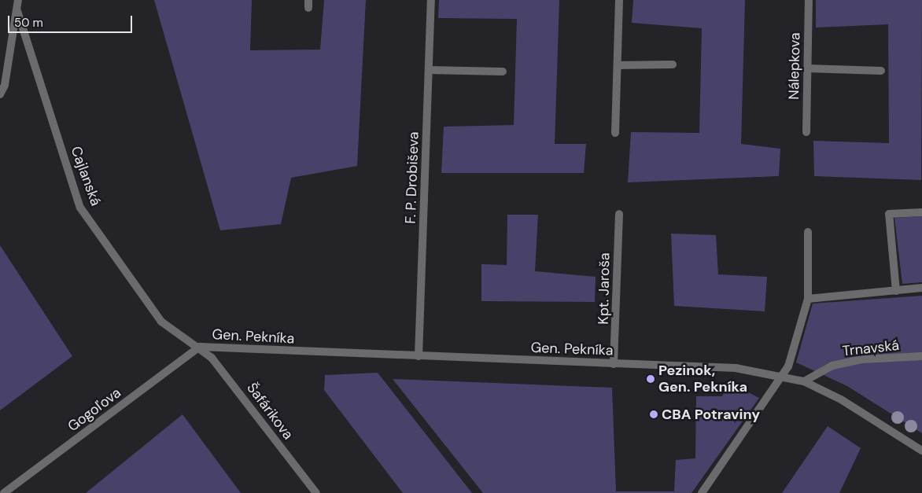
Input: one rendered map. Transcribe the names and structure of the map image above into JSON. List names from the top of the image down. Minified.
{"streets":{"street":["Nálepkova","Cajlanská","F. P. Drobiševa","Kpt. Jaroša","Gen. Pekníka","Trnavská","Gogoľova","Šafárikova"]},"crossings":[["Cajlanská","Gen. Pekníka"],["Cajlanská","Gogoľova"],["Cajlanská","Šafárikova"],["F. P. Drobiševa","Gen. Pekníka"],["Kpt. Jaroša","Gen. Pekníka"],["Gen. Pekníka","Trnavská"],["Gen. Pekníka","Gogoľova"],["Gen. Pekníka","Šafárikova"],["Gogoľova","Šafárikova"]],"places":["Pezinok, Gen. Pekníka","CBA Potraviny"],"scale_bar":"50 m"}
